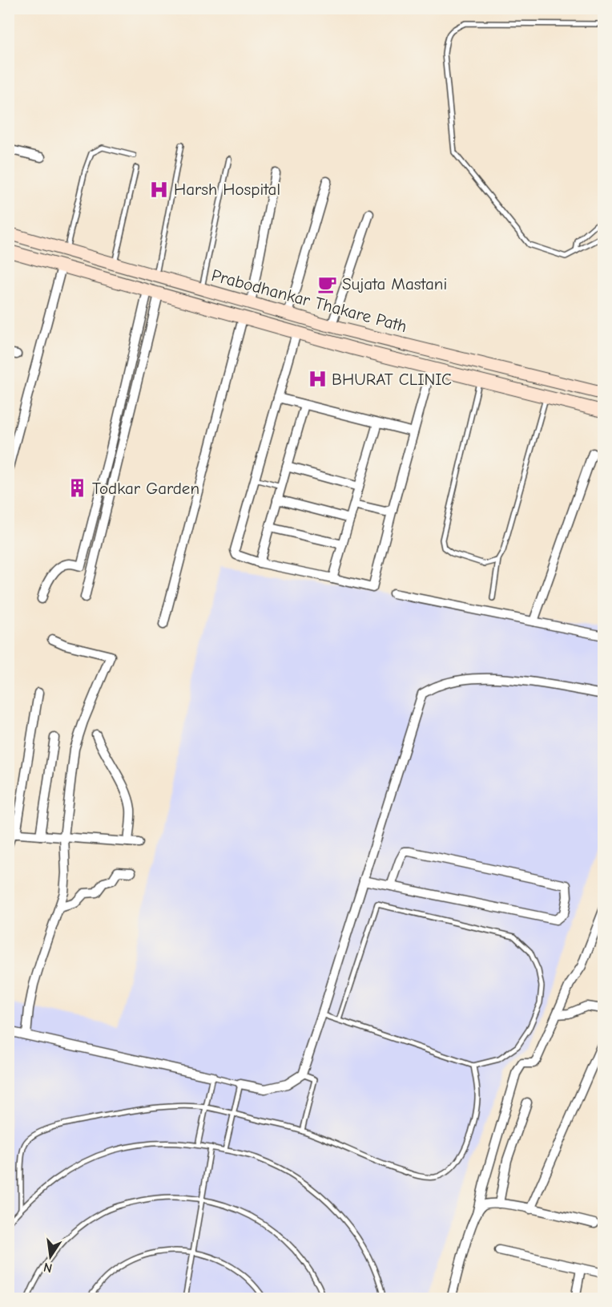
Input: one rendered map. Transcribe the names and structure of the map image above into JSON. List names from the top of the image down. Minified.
{"streets":{"main road":["Prabodhankar Thakare Path"]},"places":{"hospital":["Harsh Hospital","BHURAT CLINIC"],"cafe":["Sujata Mastani"],"building":["Todkar Garden"]},"north":"bottom"}
